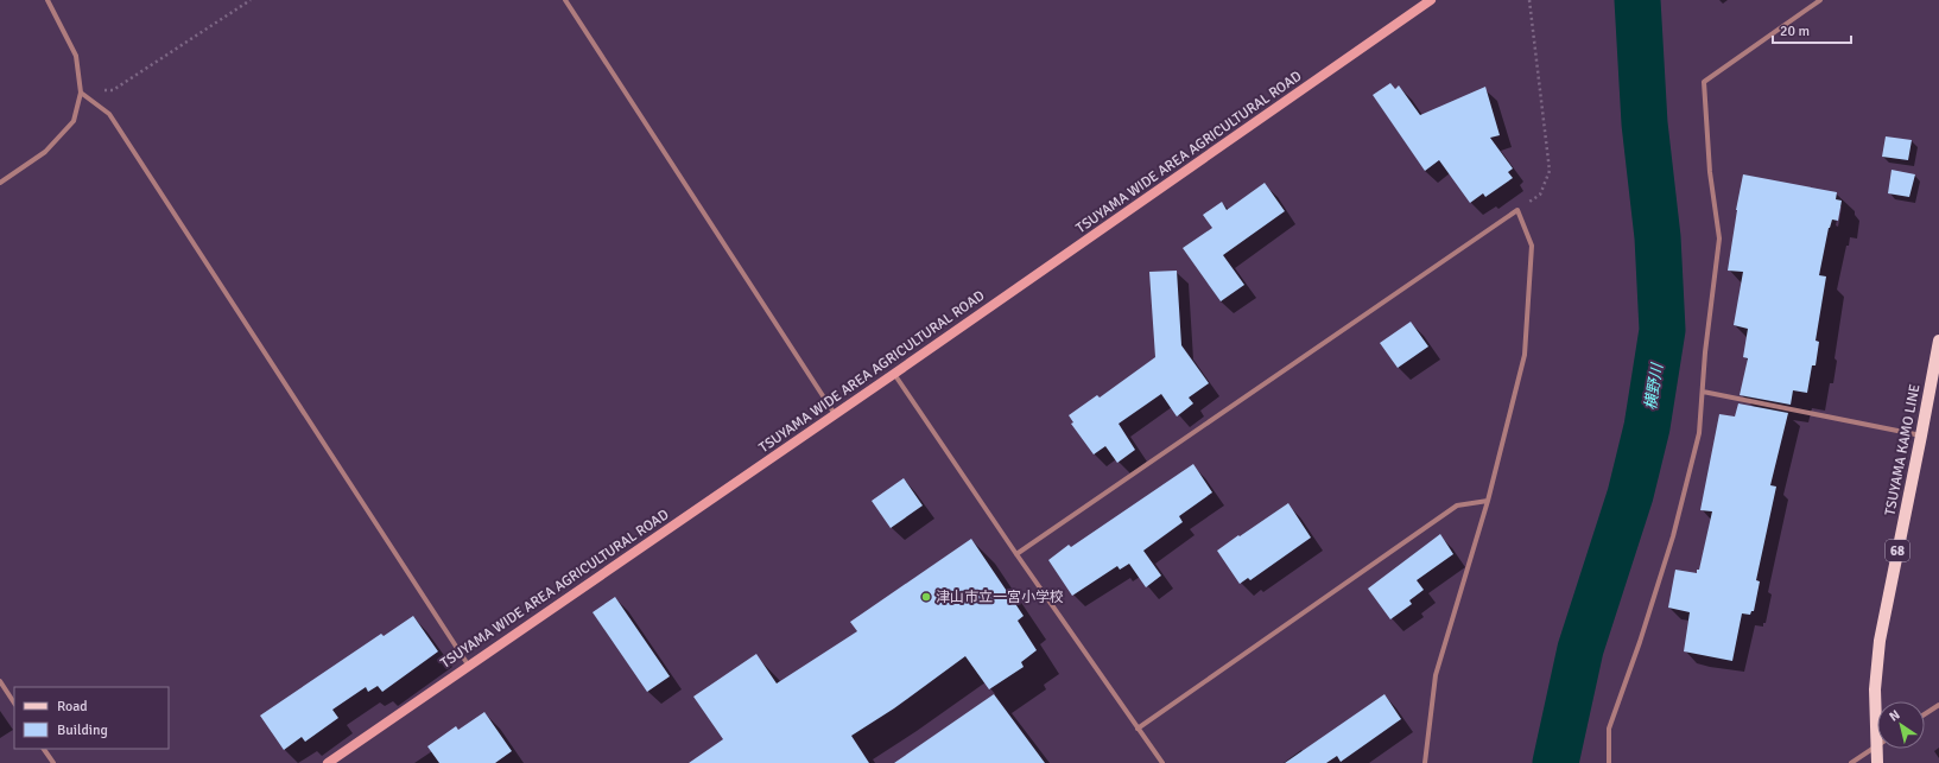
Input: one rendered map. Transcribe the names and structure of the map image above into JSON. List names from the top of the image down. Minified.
{"streets":{"main road":["TSUYAMA KAMO LINE","68"],"street":["TSUYAMA WIDE AREA AGRICULTURAL ROAD"]},"water":["横野川"],"places":["津山市立一宮小学校"],"legend":["Road","Building"],"scale_bar":"20 m","north":"top left"}
